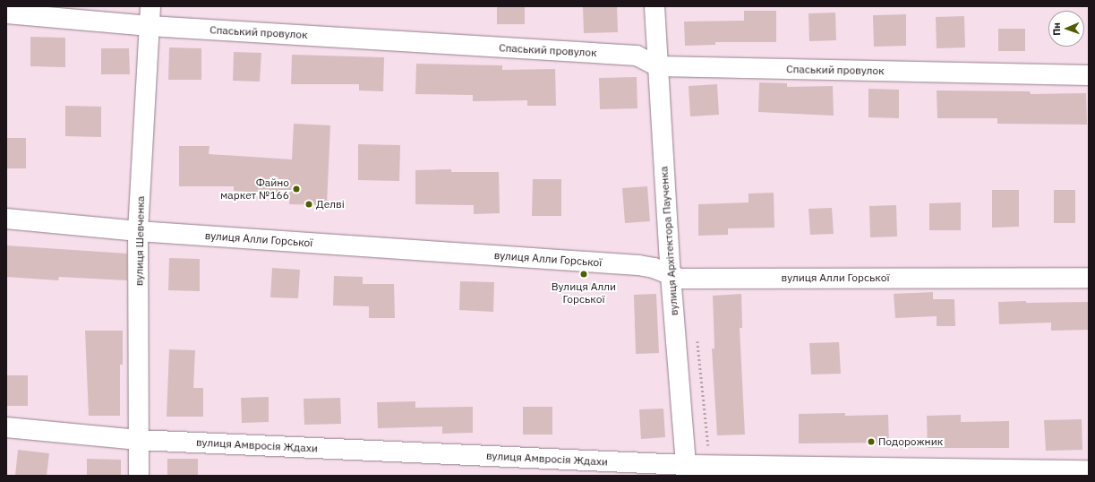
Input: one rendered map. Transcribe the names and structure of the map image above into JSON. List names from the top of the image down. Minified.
{"streets":{"street":["Спаський провулок","вулиця Алли Горської","вулиця Шевченка","вулиця Архітектора Паученка","вулиця Амвросія Ждахи"]},"crossings":[["Спаський провулок","вулиця Шевченка"],["Спаський провулок","вулиця Архітектора Паученка"],["вулиця Алли Горської","вулиця Шевченка"],["вулиця Алли Горської","вулиця Архітектора Паученка"],["вулиця Шевченка","вулиця Амвросія Ждахи"],["вулиця Архітектора Паученка","вулиця Амвросія Ждахи"]],"places":["Файно маркет №166","Делві","Вулиця Алли Горської","Подорожник"],"north":"left"}
